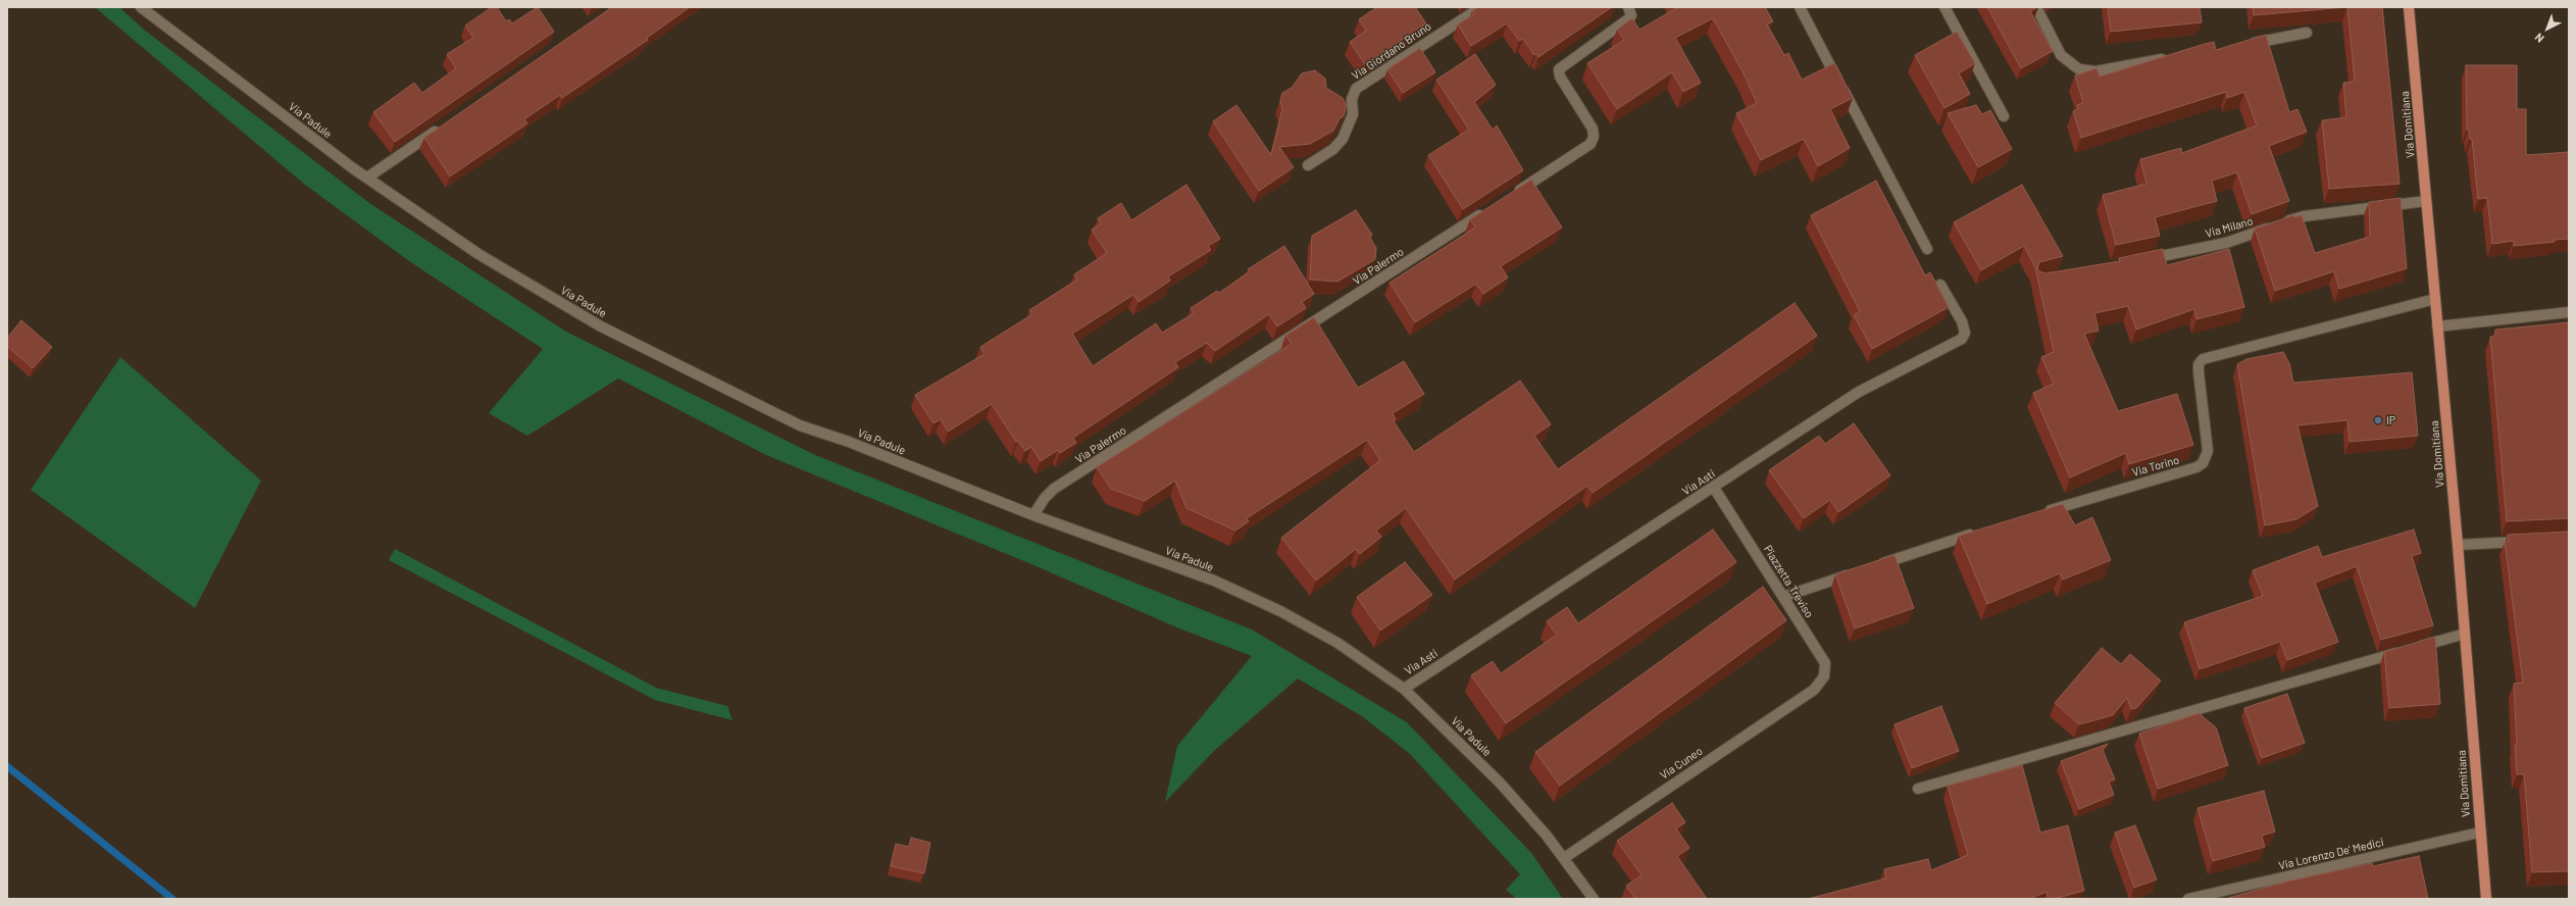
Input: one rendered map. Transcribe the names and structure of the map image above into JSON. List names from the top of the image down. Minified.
{"streets":{"main road":["Via Domitiana"],"street":["Via Giordano Bruno","Via Padule","Via Milano","Via Palermo","Via Torino","Via Asti","Piazzetta Treviso","Via Cuneo","Via Lorenzo De' Medici"]},"crossings":[["Via Padule","Via Palermo"],["Via Padule","Via Asti"],["Via Padule","Via Cuneo"],["Via Domitiana","Via Milano"],["Via Domitiana","Via Torino"],["Via Domitiana","Via Lorenzo De' Medici"],["Via Asti","Piazzetta Treviso"],["Piazzetta Treviso","Via Cuneo"]],"places":["IP"],"north":"bottom left"}
